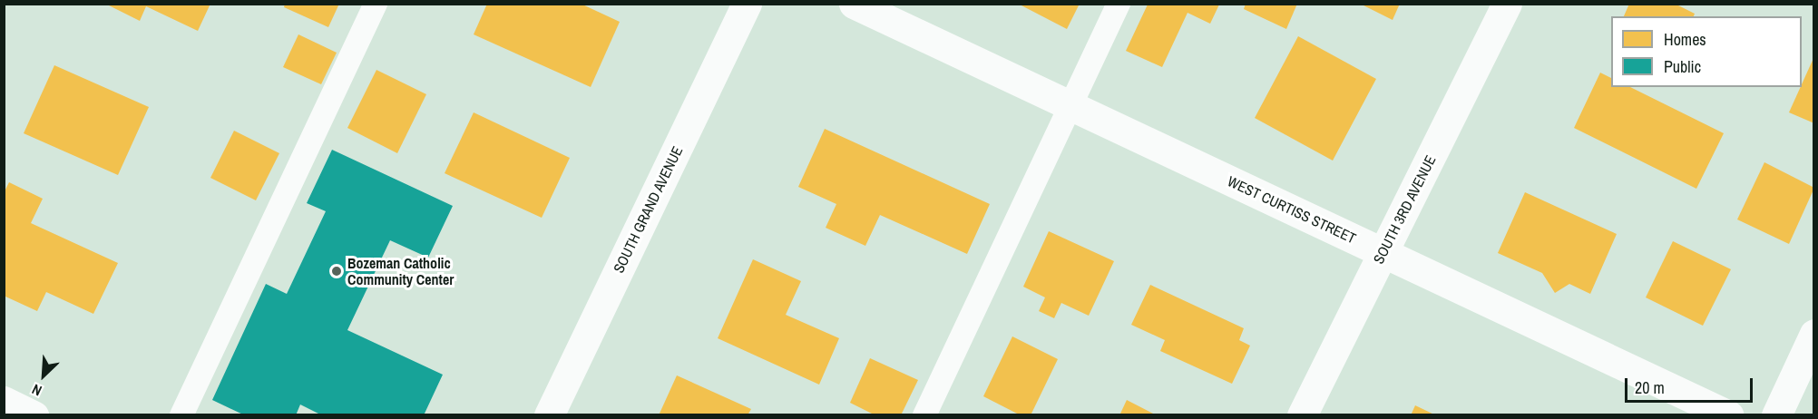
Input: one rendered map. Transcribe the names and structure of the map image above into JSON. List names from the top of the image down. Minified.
{"streets":{"street":["SOUTH GRAND AVENUE","WEST CURTISS STREET","SOUTH 3RD AVENUE"]},"crossings":[["WEST CURTISS STREET","SOUTH 3RD AVENUE"]],"places":["Bozeman Catholic Community Center"],"legend":["Homes","Public"],"scale_bar":"20 m","north":"bottom left"}
